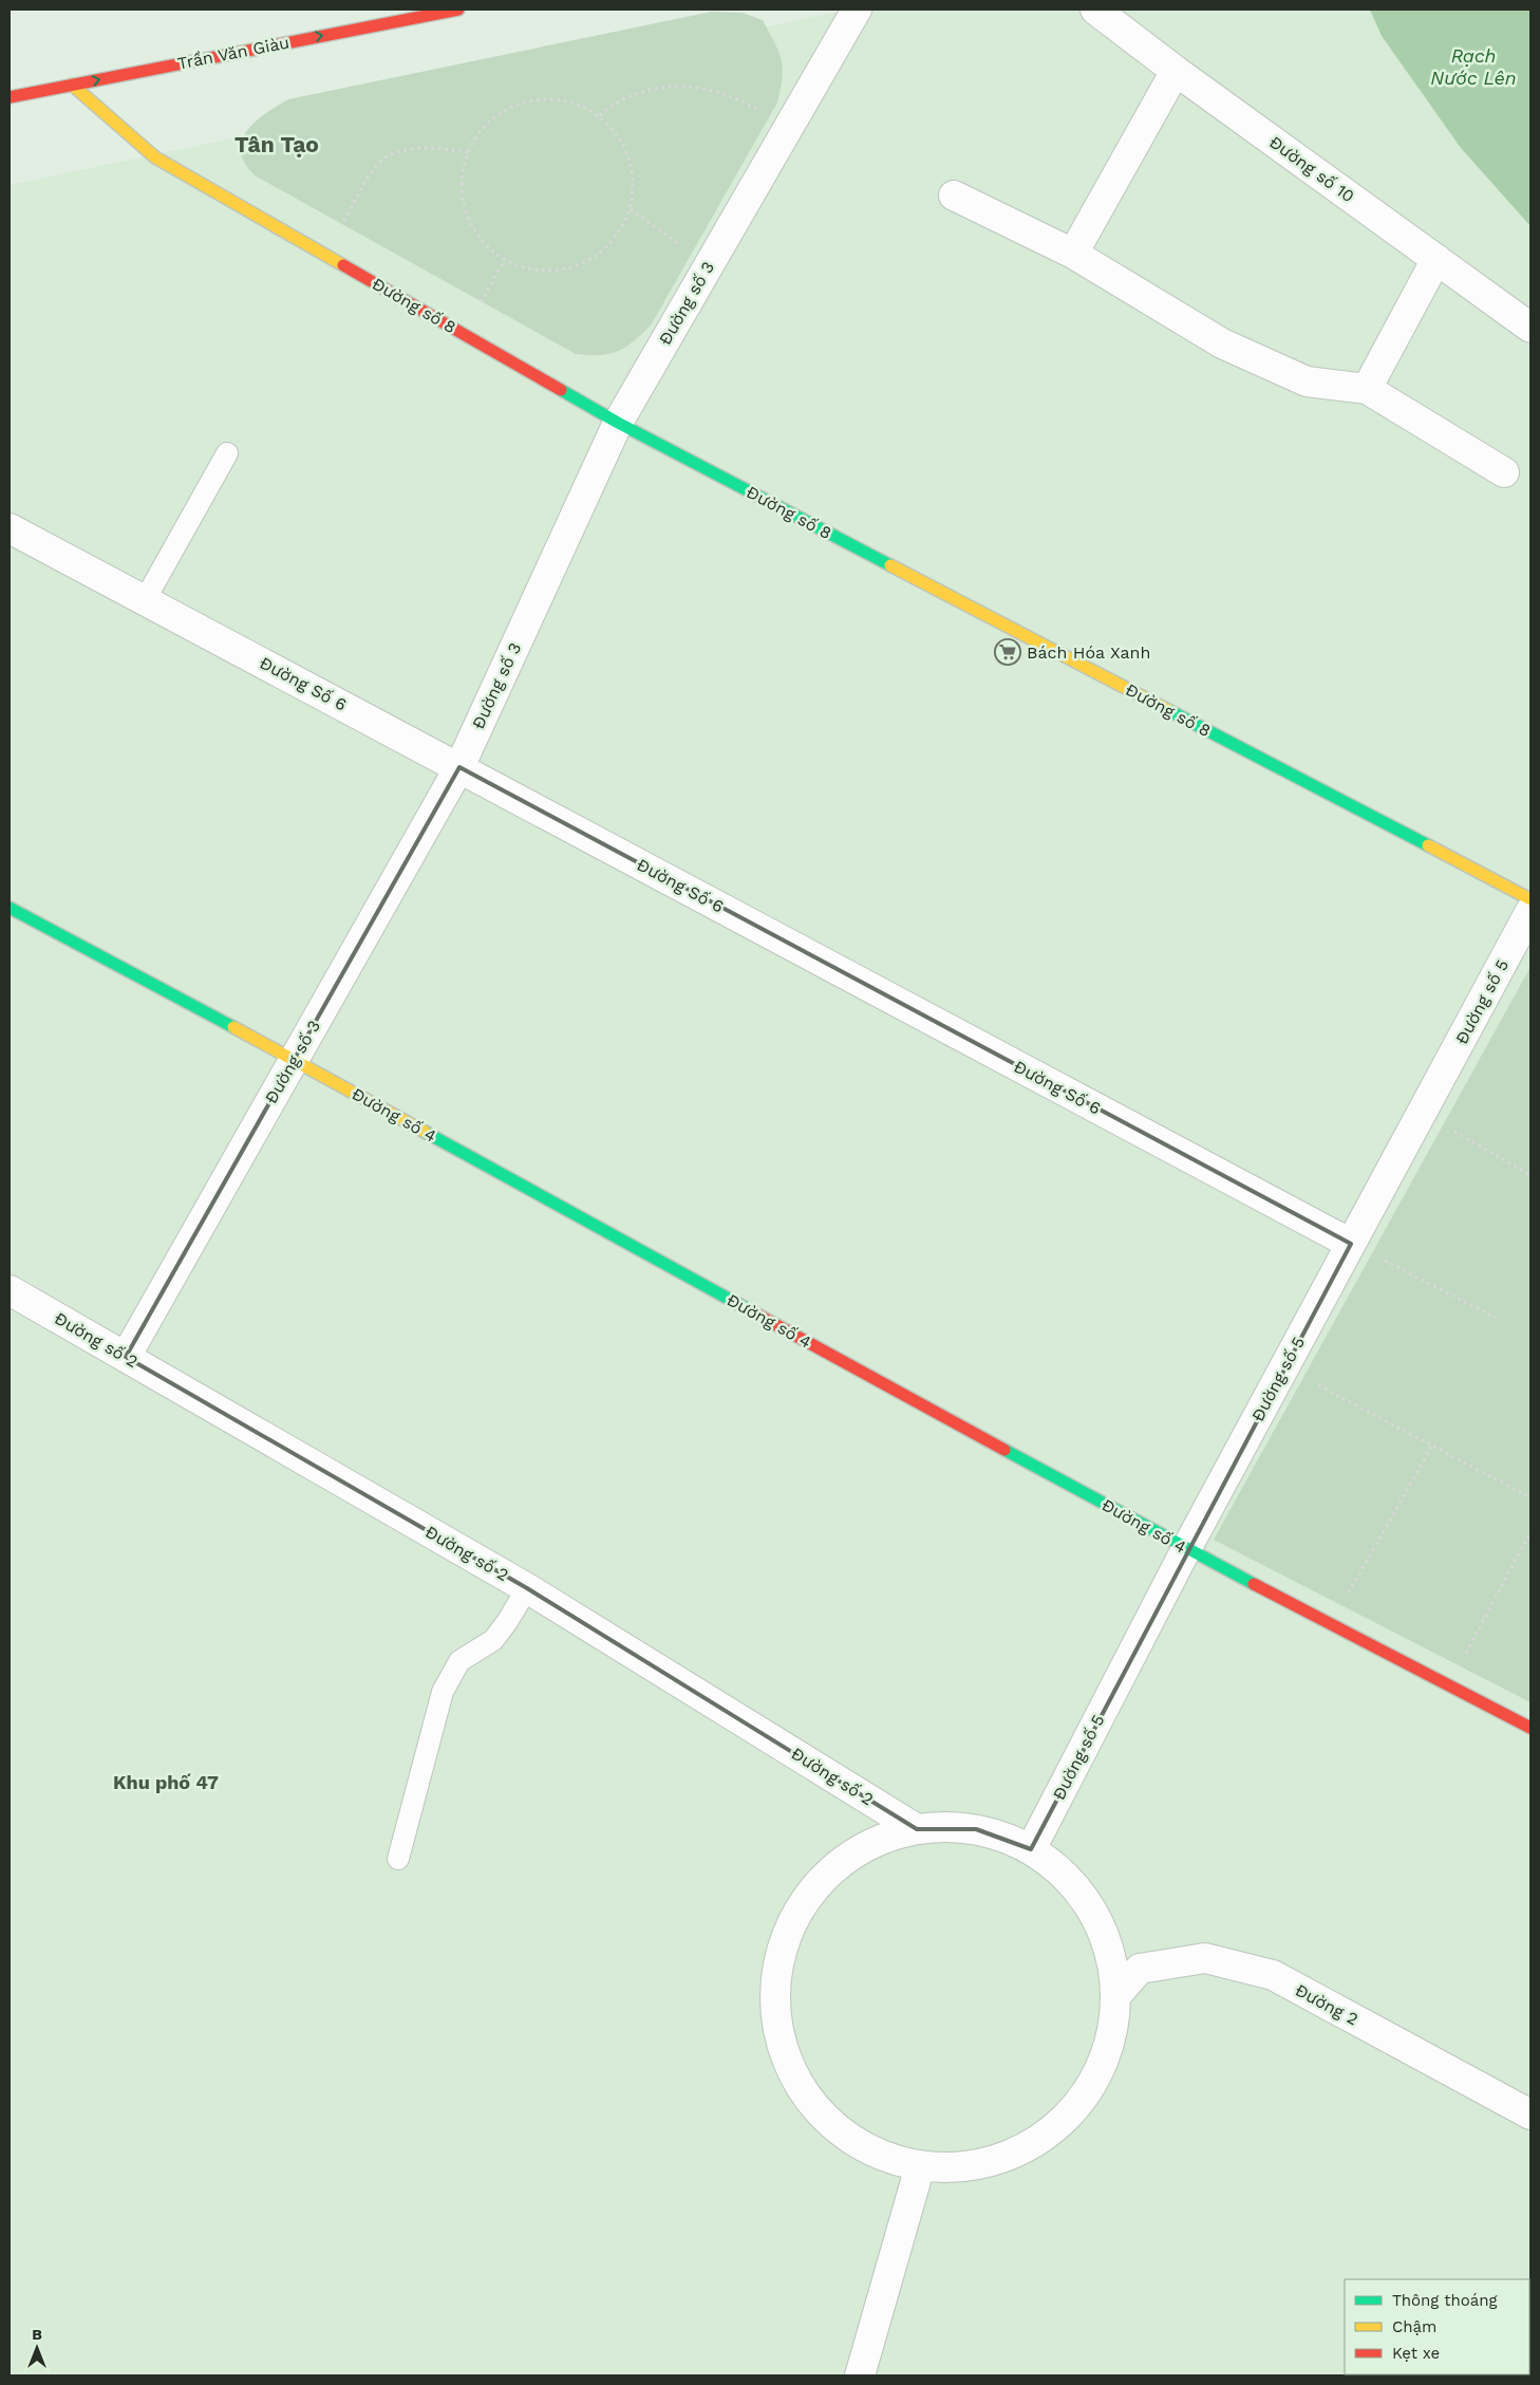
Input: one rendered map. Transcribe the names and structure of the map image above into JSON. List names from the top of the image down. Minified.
{"streets":{"street":["Trần Văn Giàu","Đường số 10","Đường số 3","Đường số 8","Đường Số 6","Đường số 5","Đường số 4","Đường số 2","Đường 2"]},"crossings":[["Trần Văn Giàu","Đường số 8"],["Đường số 3","Đường số 8"],["Đường số 3","Đường Số 6"],["Đường số 3","Đường số 4"],["Đường số 3","Đường số 2"],["Đường Số 6","Đường số 5"],["Đường số 5","Đường số 4"]],"one_way":["Trần Văn Giàu"],"districts":["Tân Tạo","Khu phố 47"],"water":["Rạch Nước Lên"],"places":{"supermarket":["Bách Hóa Xanh"]},"legend":["Thông thoáng","Chậm","Kẹt xe"],"north":"top"}
